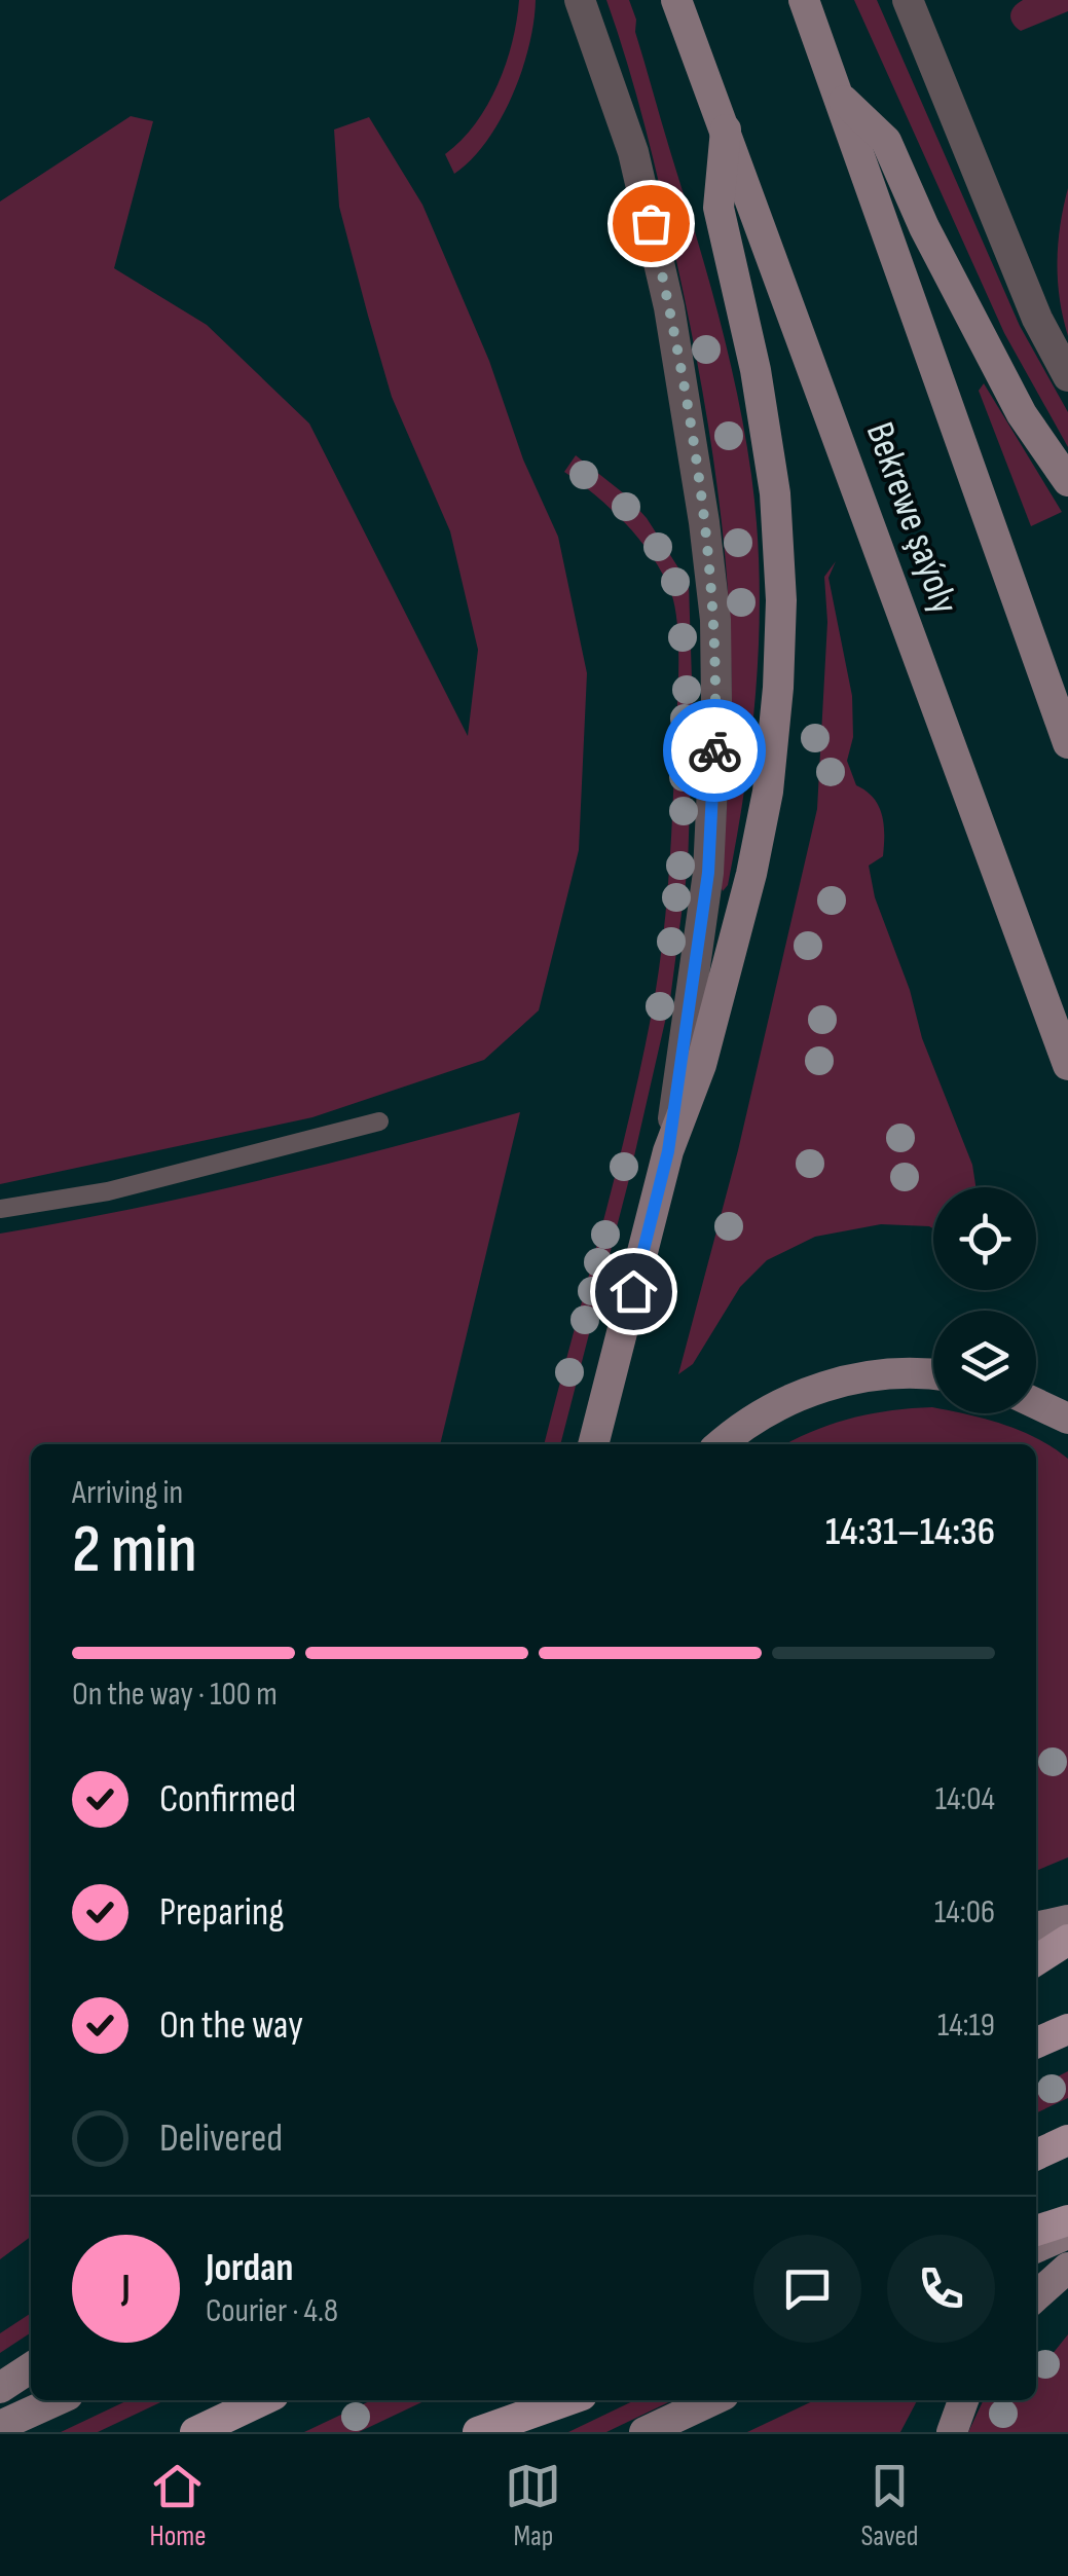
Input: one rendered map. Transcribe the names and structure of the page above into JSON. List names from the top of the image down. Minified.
{"streets":{"main road":["Bekrewe şaýoly"]},"page":{"heading":["2 min","Arriving in","14:31–14:36"],"panel":["Jordan","Courier · 4.8"],"bar":"On the way · 100 m","list":[["Confirmed","14:04"],["Preparing","14:06"],["On the way","14:19"],"Delivered"],"round":"J","tabs":["Home","Map","Saved"]}}
